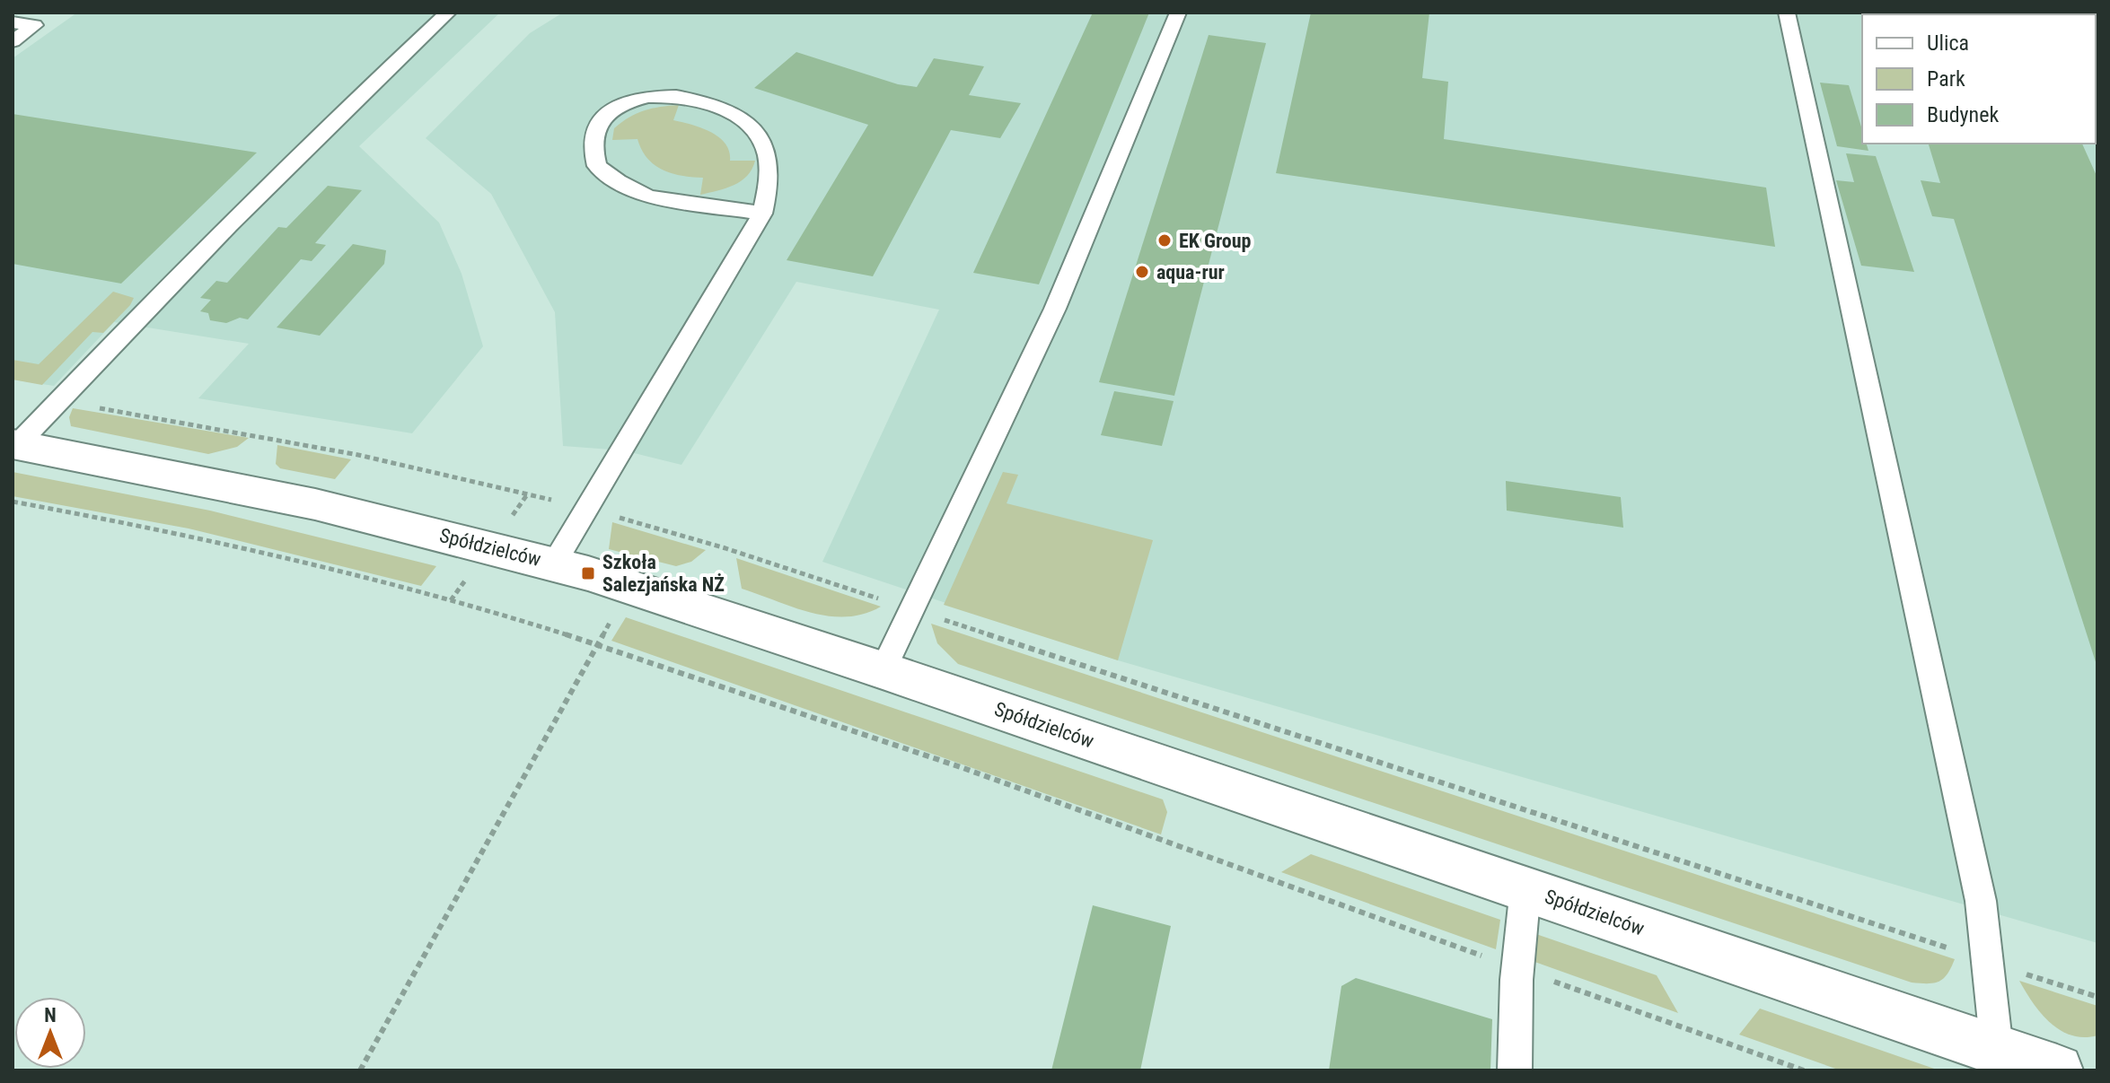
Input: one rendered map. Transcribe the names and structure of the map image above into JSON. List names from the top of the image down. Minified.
{"streets":{"street":["Spółdzielców"]},"places":{"other":["EK Group","aqua-rur"],"transit":["Szkoła Salezjańska NŻ"]},"legend":["Ulica","Park","Budynek"],"north":"top"}
